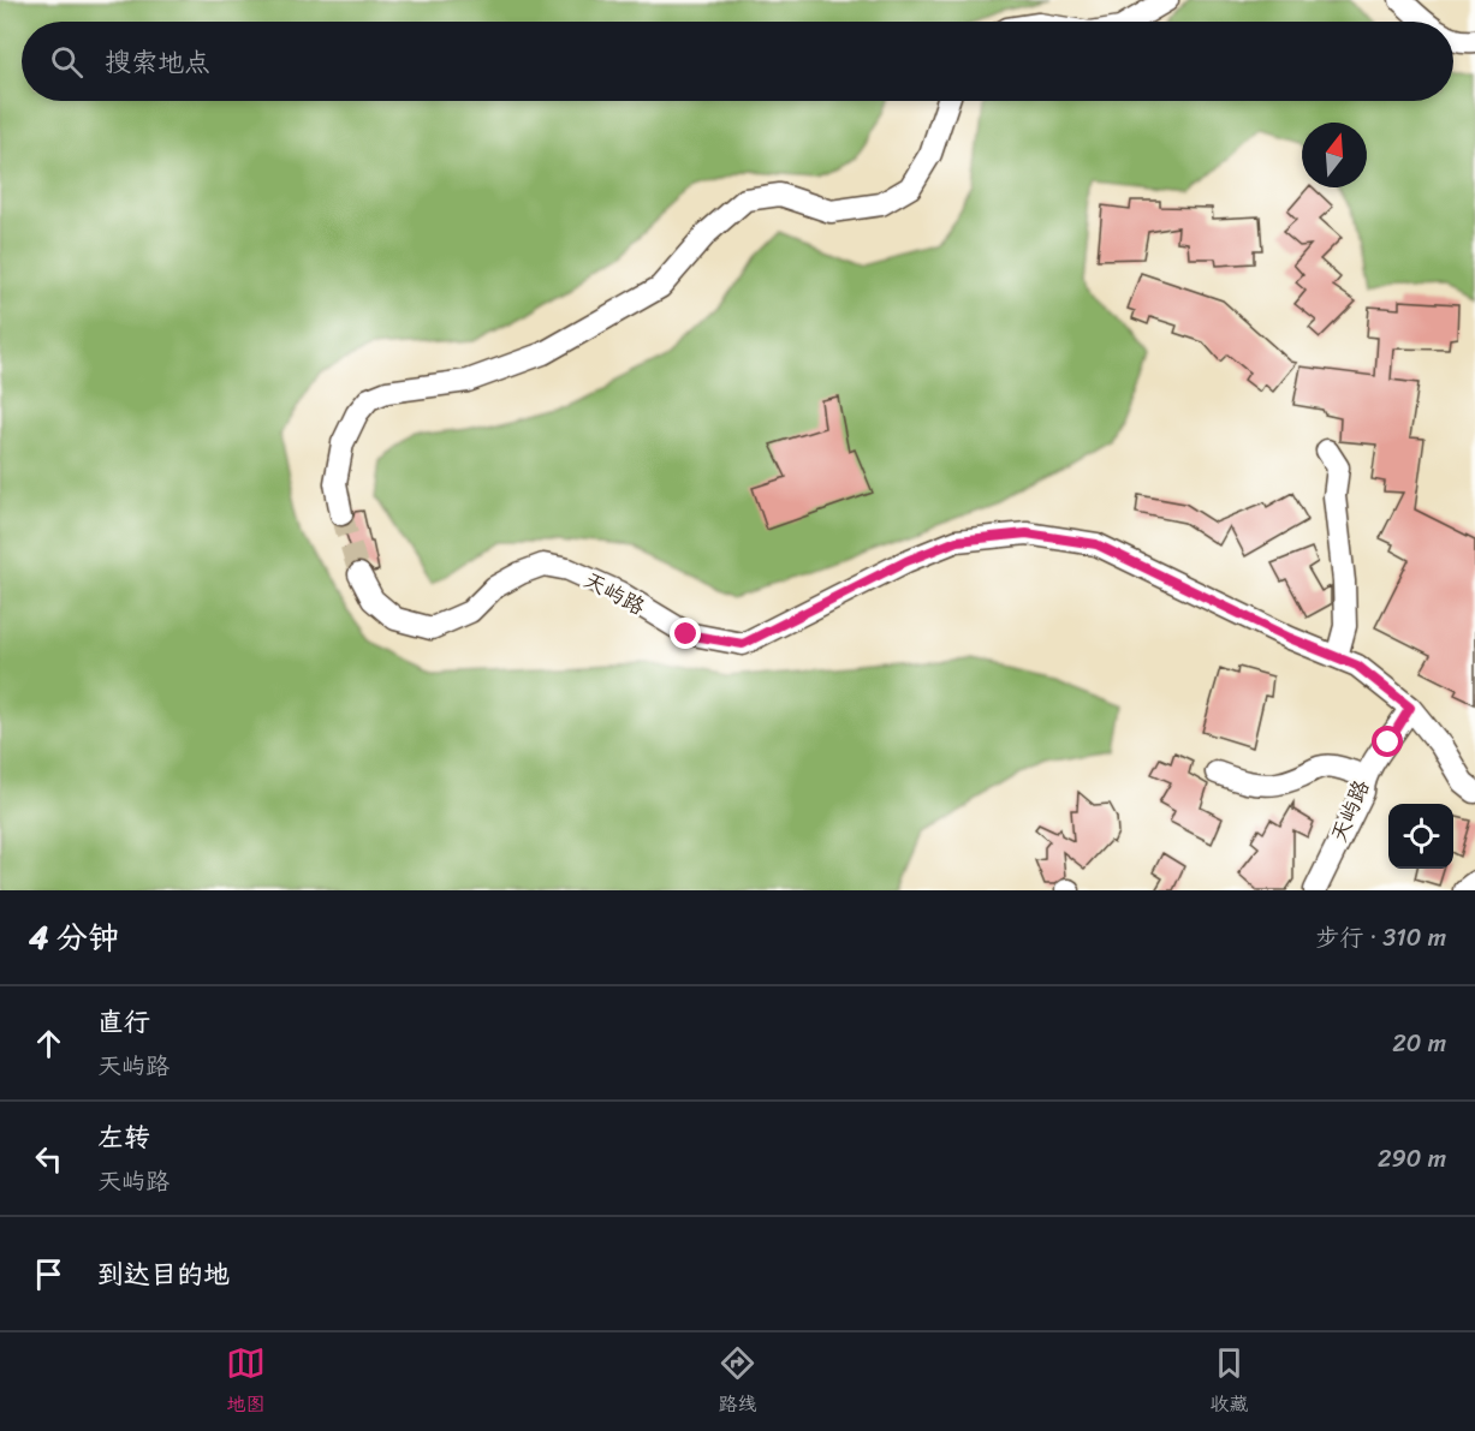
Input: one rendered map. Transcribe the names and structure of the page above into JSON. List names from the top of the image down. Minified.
{"streets":{"street":["天屿路"]},"north":"top","page":{"search":"搜索地点","heading":["4 分钟","步行 · 310 m"],"list":[["直行","天屿路","20 m"],["左转","天屿路","290 m"],"到达目的地"],"nav":["地图","路线","收藏"]}}
